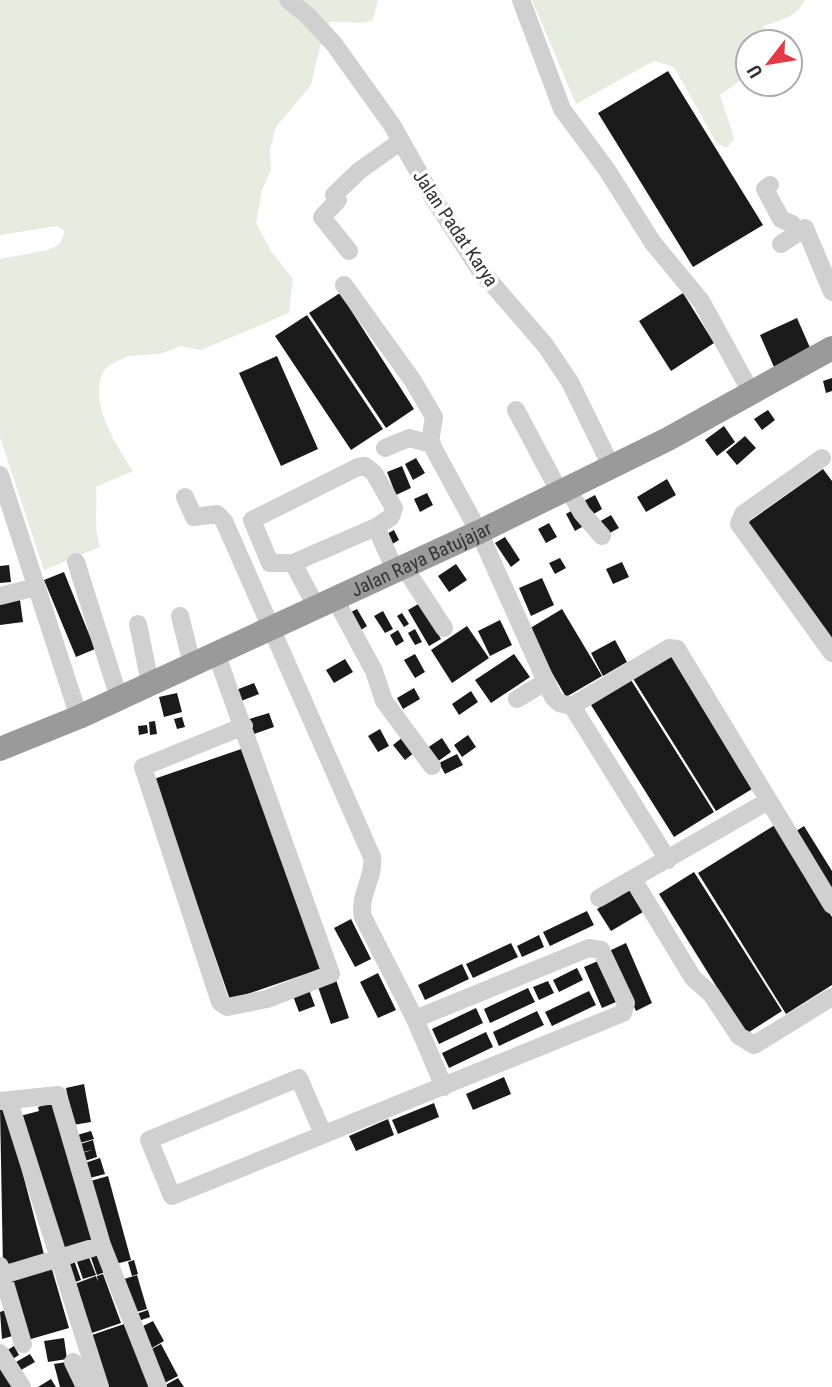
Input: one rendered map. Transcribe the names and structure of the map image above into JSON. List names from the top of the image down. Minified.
{"streets":{"highway":["Jalan Raya Batujajar"],"street":["Jalan Padat Karya"]},"crossings":[["Jalan Padat Karya","Jalan Raya Batujajar"]],"north":"bottom left"}
